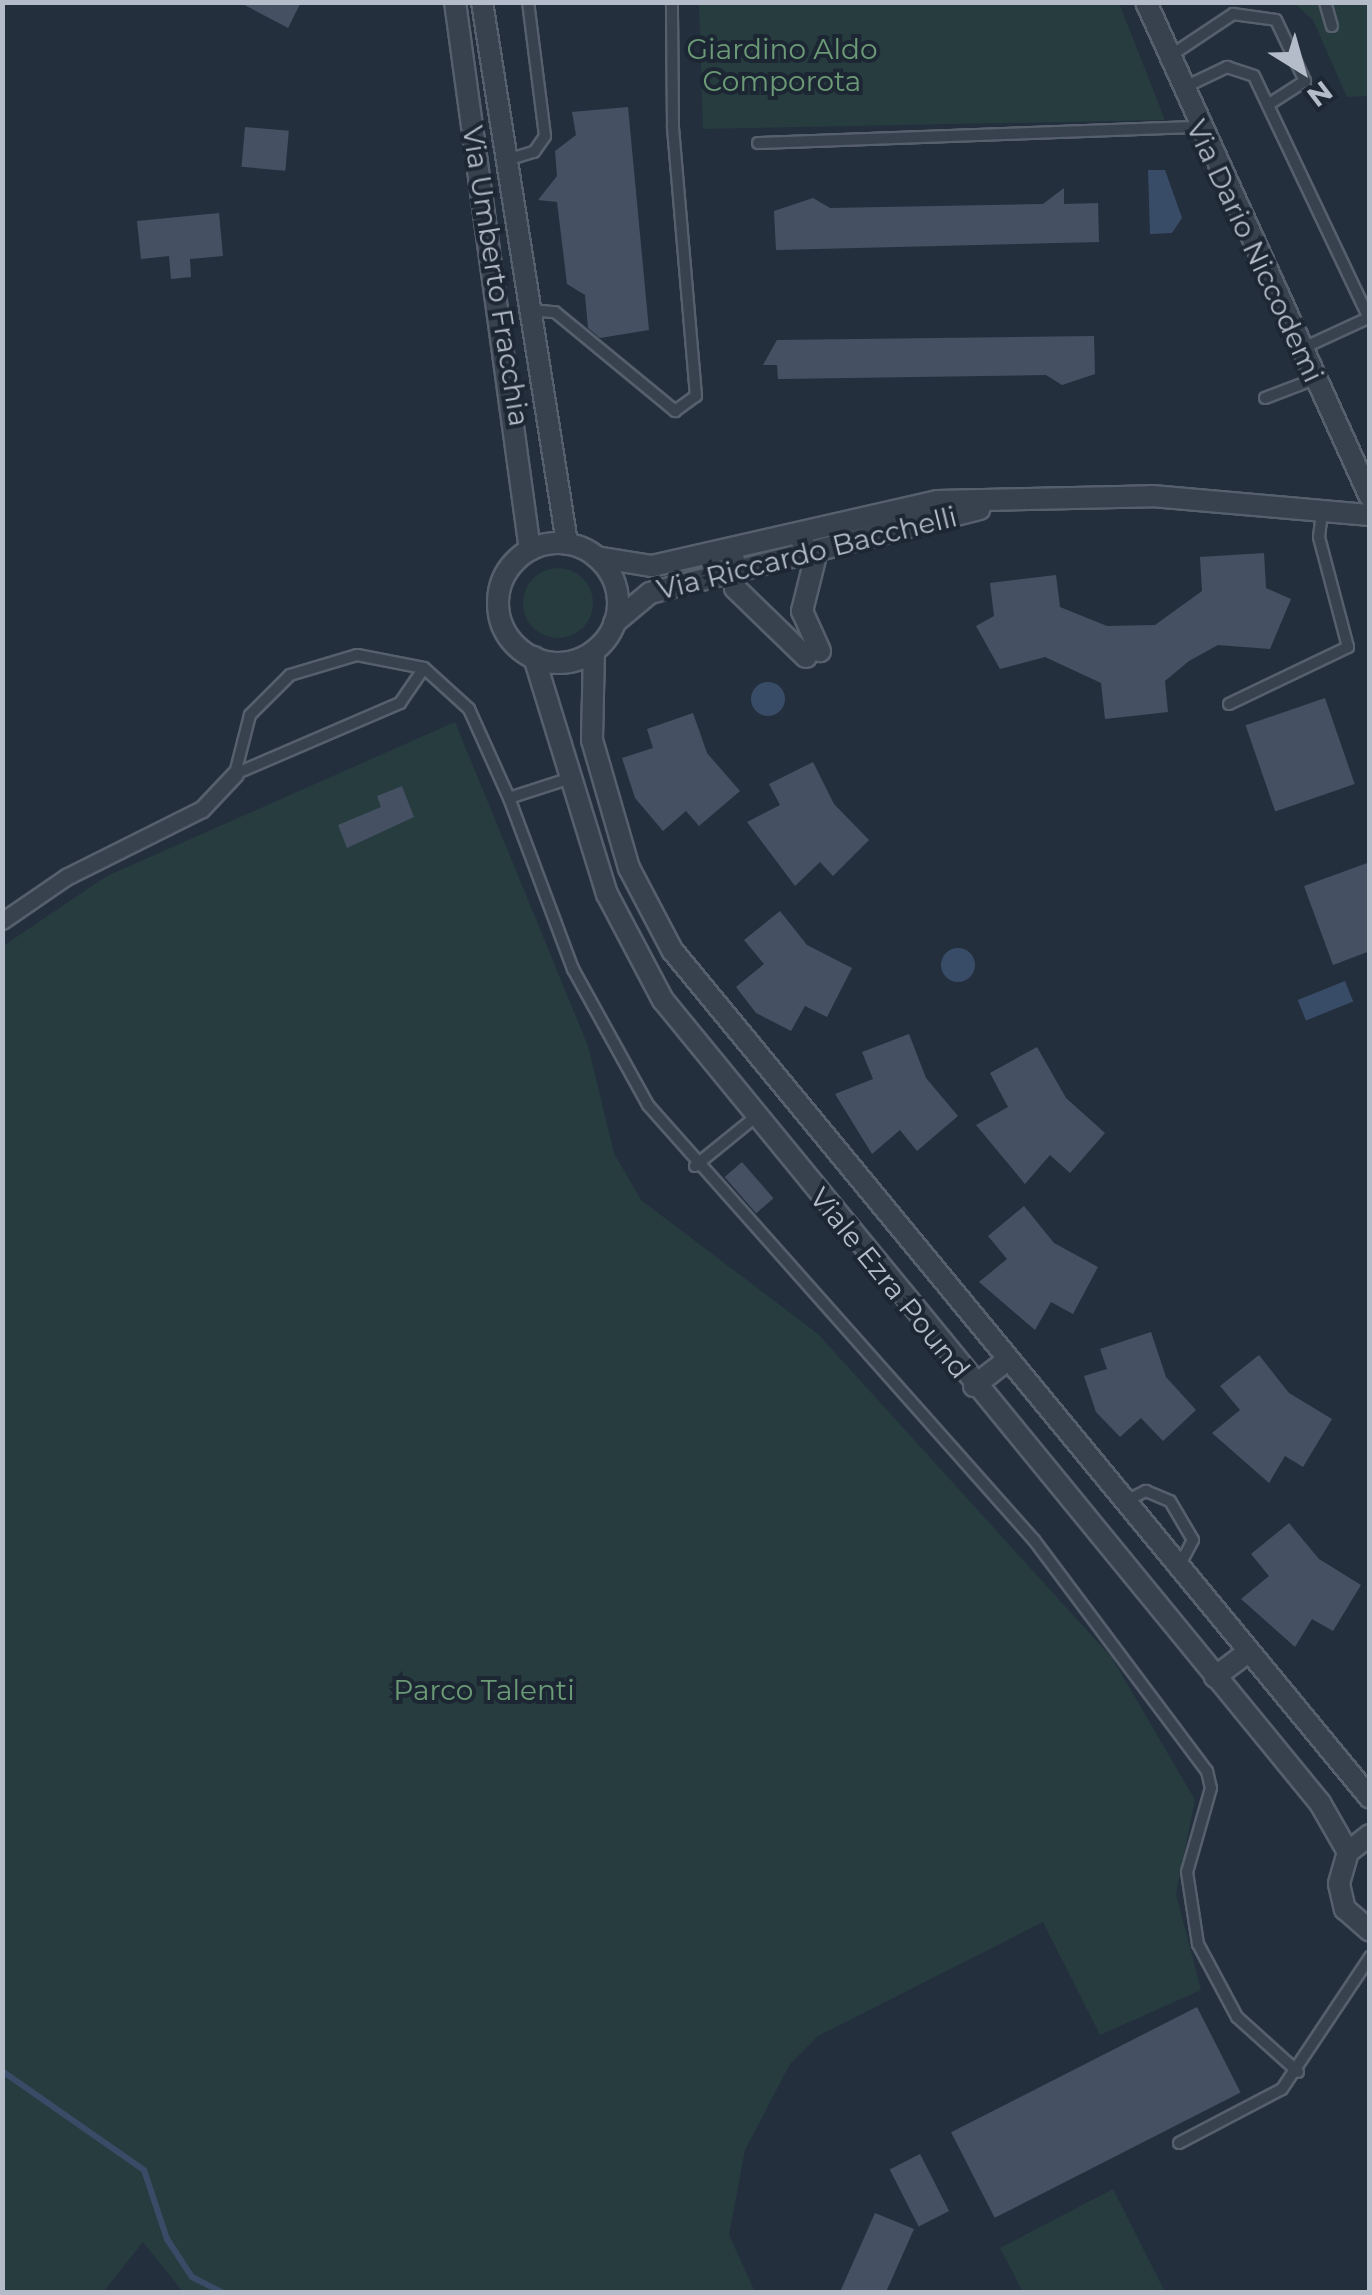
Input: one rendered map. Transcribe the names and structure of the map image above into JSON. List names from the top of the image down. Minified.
{"streets":{"street":["Via Dario Niccodemi","Via Umberto Fracchia","Via Riccardo Bacchelli","Viale Ezra Pound"]},"crossings":[["Via Umberto Fracchia","Via Riccardo Bacchelli"],["Via Umberto Fracchia","Viale Ezra Pound"],["Via Riccardo Bacchelli","Viale Ezra Pound"]],"parks":["Giardino Aldo Comporota","Parco Talenti"],"north":"bottom right"}
